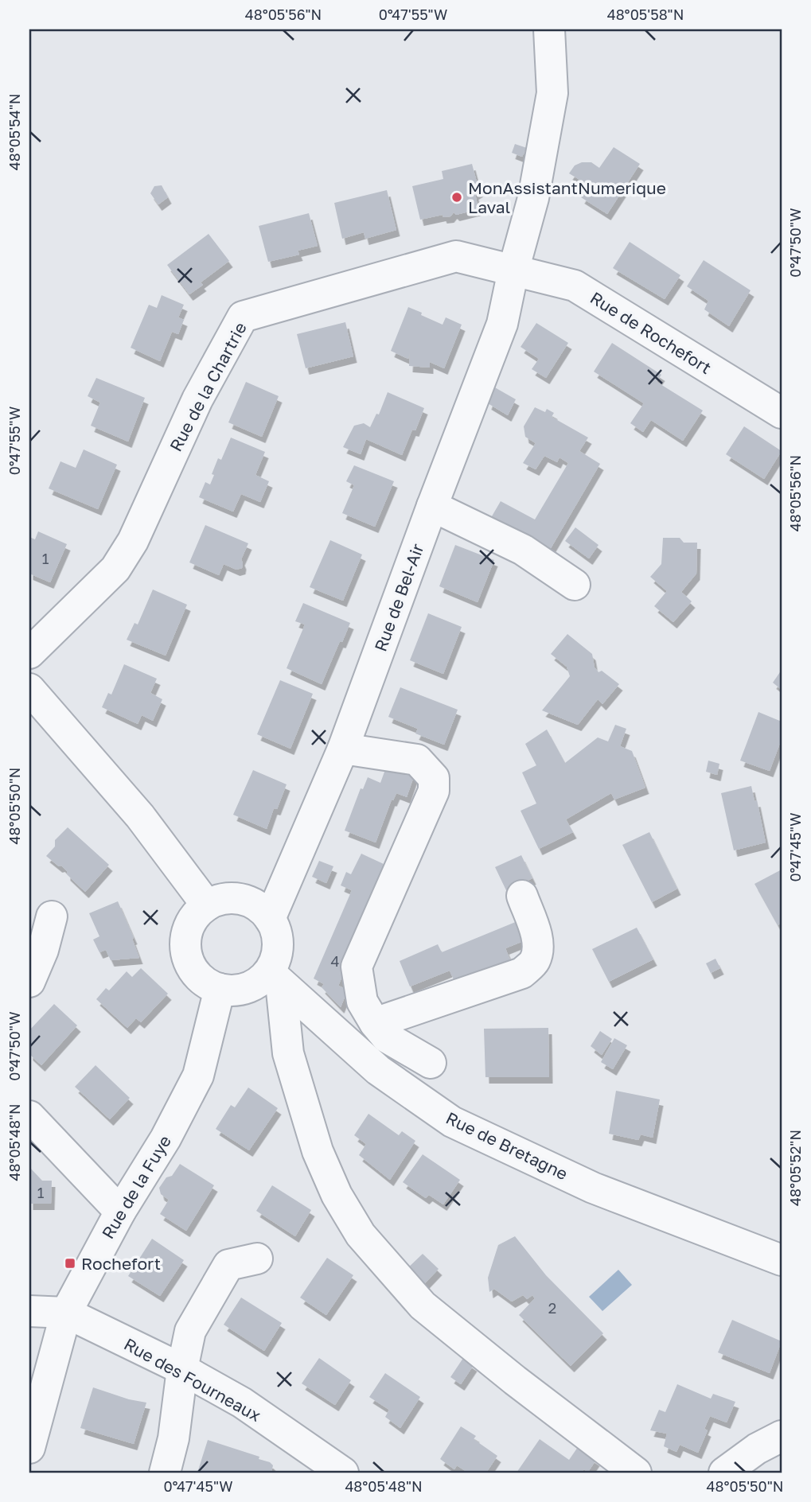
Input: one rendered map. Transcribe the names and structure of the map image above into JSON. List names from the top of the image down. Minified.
{"streets":{"street":["Rue de Rochefort","Rue de la Chartrie","Rue de Bel-Air","Rue de Bretagne","Rue de la Fuye","Rue des Fourneaux"]},"crossings":[["Rue de Rochefort","Rue de la Chartrie"],["Rue de Rochefort","Rue de Bel-Air"],["Rue de la Chartrie","Rue de Bel-Air"],["Rue de Bel-Air","Rue de Bretagne"],["Rue de Bel-Air","Rue de la Fuye"],["Rue de Bretagne","Rue de la Fuye"],["Rue de la Fuye","Rue des Fourneaux"]],"places":{"other":["MonAssistantNumerique Laval"],"transit":["Rochefort"]},"house_numbers":["1","4","1","2"],"coordinates":["48°05'56\"N","0°47'55\"W","48°05'58\"N","48°05'54\"N","0°47'50\"W","48°05'50\"N","0°47'45\"W","48°05'48\"N","48°05'52\"N"]}
